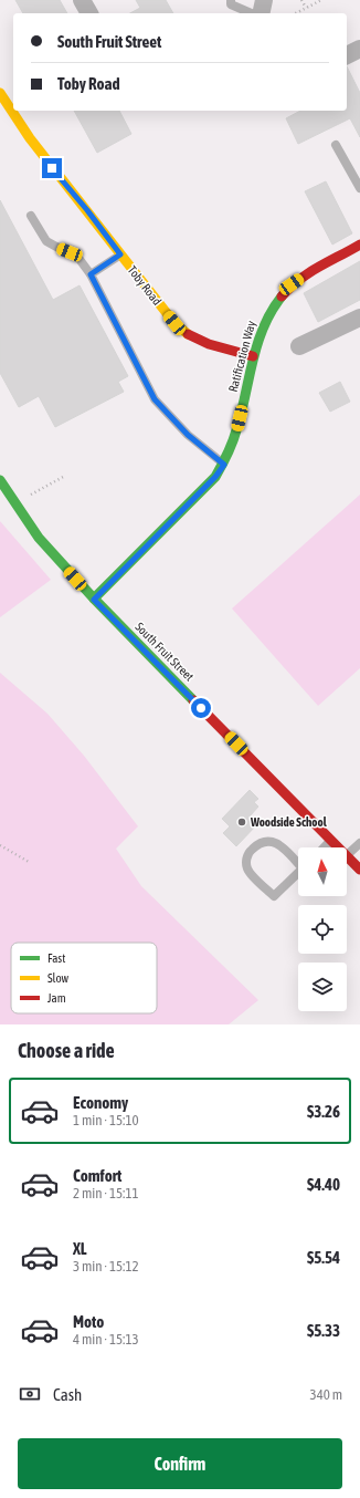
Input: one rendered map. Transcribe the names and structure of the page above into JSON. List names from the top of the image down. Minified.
{"streets":{"street":["Toby Road","Ratification Way","South Fruit Street"]},"crossings":[["Toby Road","Ratification Way"],["Ratification Way","South Fruit Street"]],"places":["Woodside School"],"legend":["Fast","Slow","Jam"],"north":"top","page":{"banner":["South Fruit Street","Toby Road"],"heading":"Choose a ride","list":[{"name":"Economy","note":"1 min · 15:10","value":"$3.26"},{"name":"Comfort","note":"2 min · 15:11","value":"$4.40"},{"name":"XL","note":"3 min · 15:12","value":"$5.54"},{"name":"Moto","note":"4 min · 15:13","value":"$5.33"}],"pay":["Cash","340 m"],"buttons":"Confirm"}}
